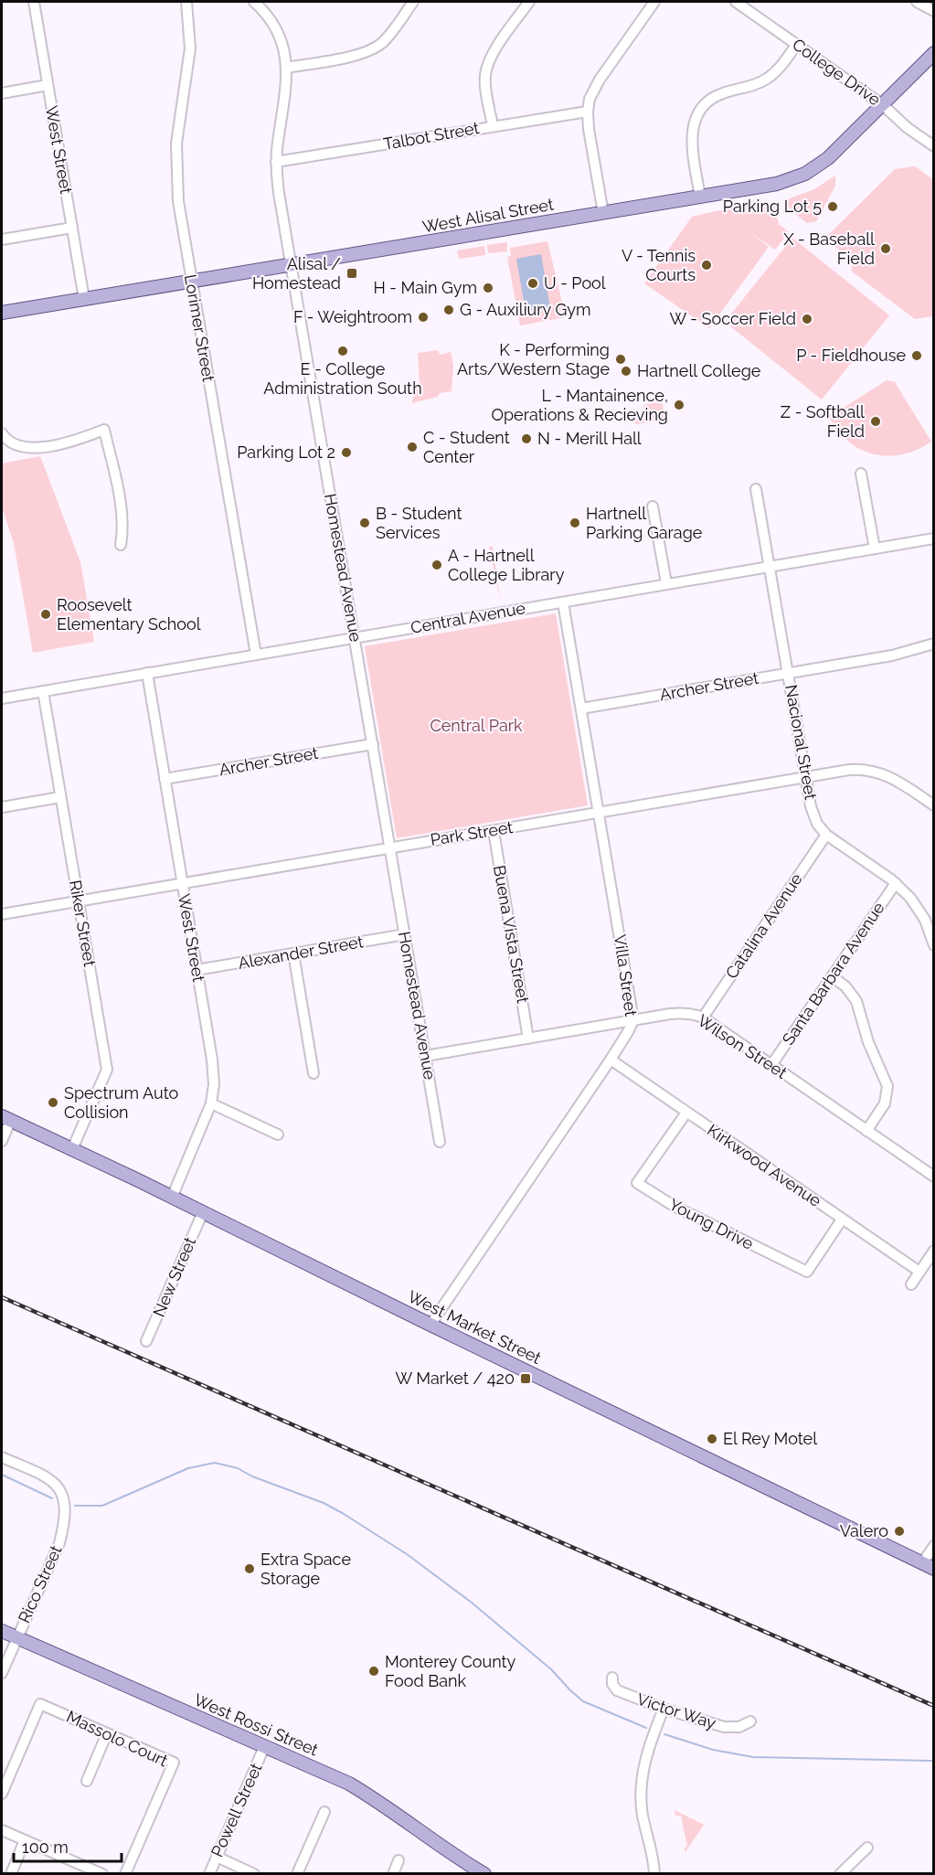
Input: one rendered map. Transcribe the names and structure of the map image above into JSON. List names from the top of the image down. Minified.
{"streets":{"main road":["West Alisal Street","West Market Street","West Rossi Street"],"street":["College Drive","Talbot Street","West Street","Lorimer Street","Homestead Avenue","Central Avenue","Archer Street","Nacional Street","Park Street","Riker Street","Catalina Avenue","Buena Vista Street","Alexander Street","Santa Barbara Avenue","Villa Street","Wilson Street","Kirkwood Avenue","Young Drive","New Street","Rico Street","Victor Way","Massolo Court","Powell Street"]},"crossings":[["College Drive","West Alisal Street"],["Talbot Street","Homestead Avenue"],["West Street","West Alisal Street"],["West Street","Central Avenue"],["West Street","Archer Street"],["West Street","Park Street"],["West Street","Alexander Street"],["West Street","West Market Street"],["West Alisal Street","Lorimer Street"],["West Alisal Street","Homestead Avenue"],["Lorimer Street","Central Avenue"],["Homestead Avenue","Central Avenue"],["Homestead Avenue","Archer Street"],["Homestead Avenue","Park Street"],["Homestead Avenue","Alexander Street"],["Homestead Avenue","Wilson Street"],["Central Avenue","Nacional Street"],["Central Avenue","Riker Street"],["Central Avenue","Villa Street"],["Archer Street","Nacional Street"],["Archer Street","Villa Street"],["Nacional Street","Park Street"],["Nacional Street","Catalina Avenue"],["Nacional Street","Santa Barbara Avenue"],["Park Street","Riker Street"],["Park Street","Buena Vista Street"],["Park Street","Villa Street"],["Riker Street","West Market Street"],["Catalina Avenue","Wilson Street"],["Buena Vista Street","Wilson Street"],["Santa Barbara Avenue","Wilson Street"],["Villa Street","Wilson Street"],["Villa Street","Kirkwood Avenue"],["Villa Street","West Market Street"],["Kirkwood Avenue","Young Drive"],["New Street","West Market Street"],["Rico Street","West Rossi Street"],["West Rossi Street","Powell Street"]],"parks":["Central Park"],"places":{"other":["Parking Lot 5","X - Baseball Field","V - Tennis Courts","U - Pool","H - Main Gym","G - Auxiliury Gym","F - Weightroom","W - Soccer Field","E - College Administration South","P - Fieldhouse","K - Performing Arts/Western Stage","Hartnell College","L - Mantainence, Operations & Recieving","Z - Softball Field","N - Merill Hall","C - Student Center","Parking Lot 2","B - Student Services","Hartnell Parking Garage","A - Hartnell College Library","Roosevelt Elementary School","Spectrum Auto Collision","El Rey Motel","Valero","Extra Space Storage","Monterey County Food Bank"],"transit":["Alisal / Homestead","W Market / 420"]},"scale_bar":"100 m"}
